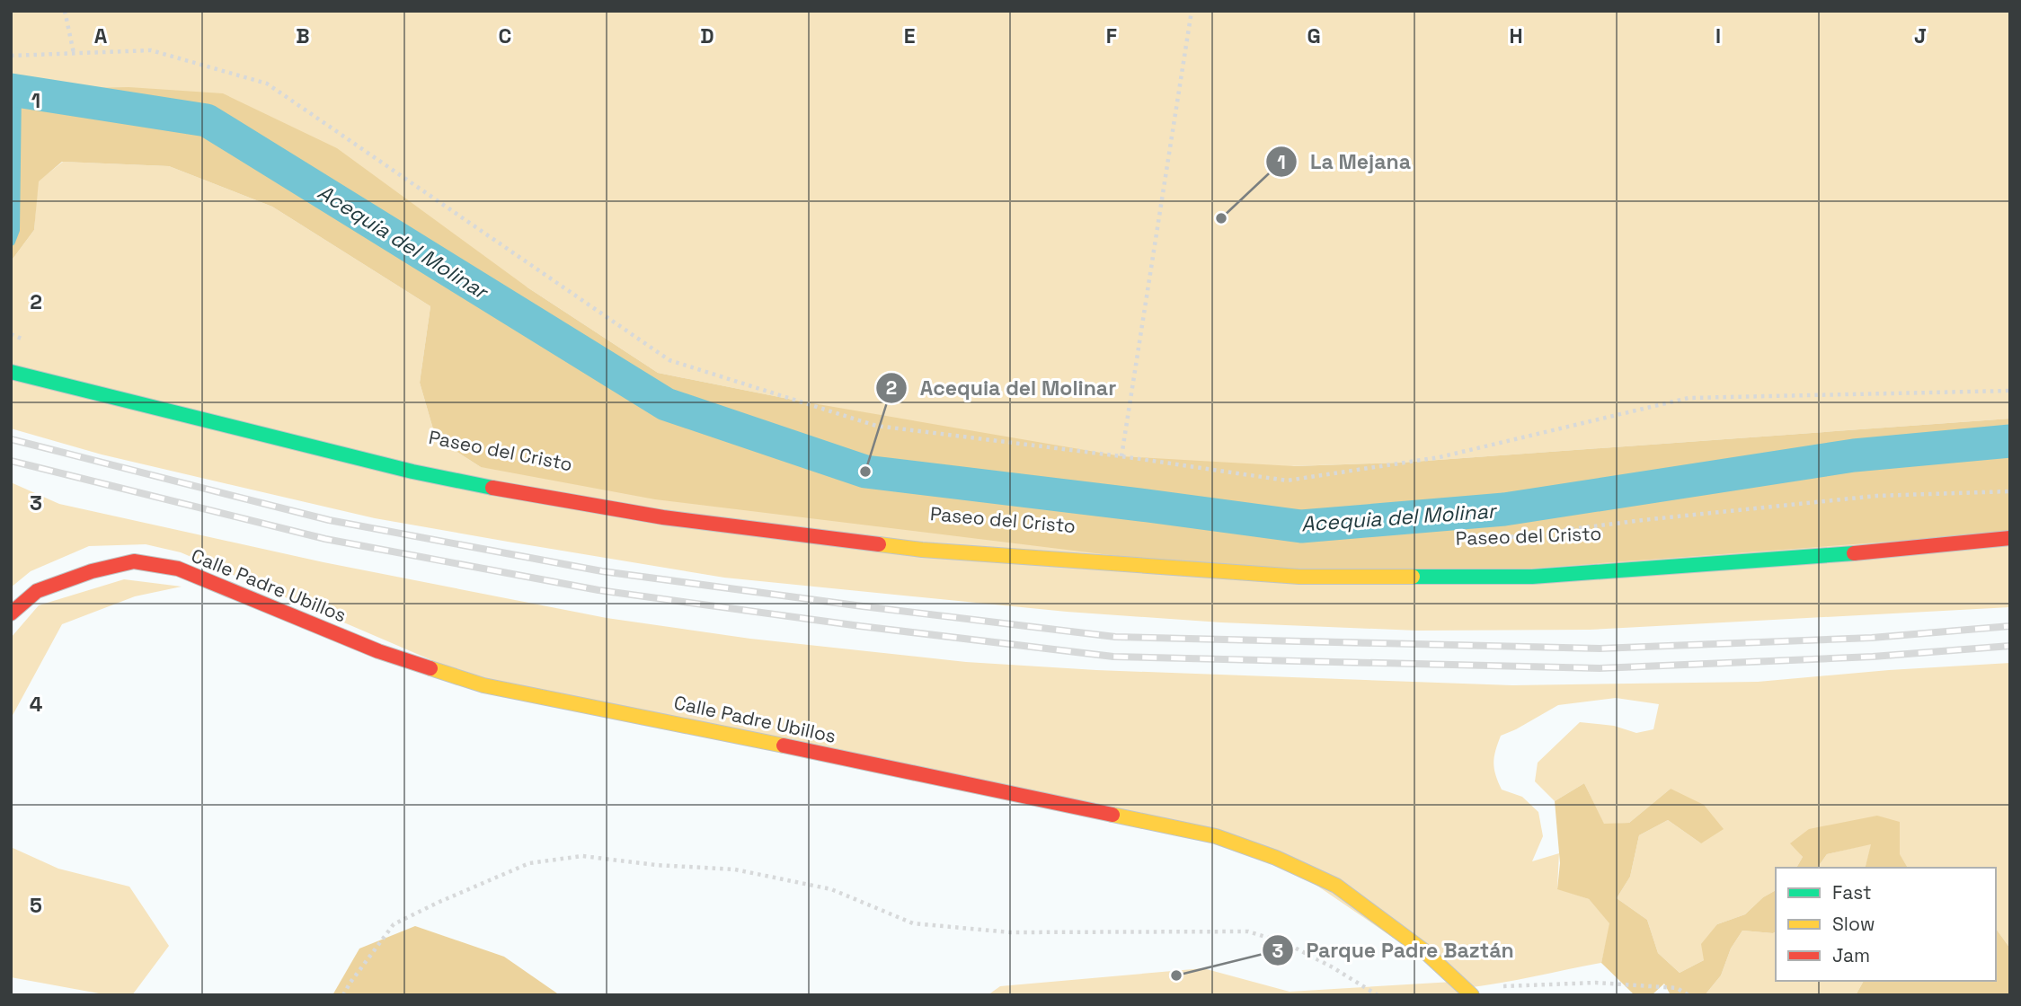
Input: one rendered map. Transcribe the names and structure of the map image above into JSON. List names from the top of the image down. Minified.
{"streets":{"street":["Paseo del Cristo","Calle Padre Ubillos"]},"water":["Acequia del Molinar"],"places":["La Mejana","Acequia del Molinar","Parque Padre Baztán"],"legend":["Fast","Slow","Jam"],"grid":{"columns":["A","B","C","D","E","F","G","H","I","J"],"rows":["1","2","3","4","5"]}}
